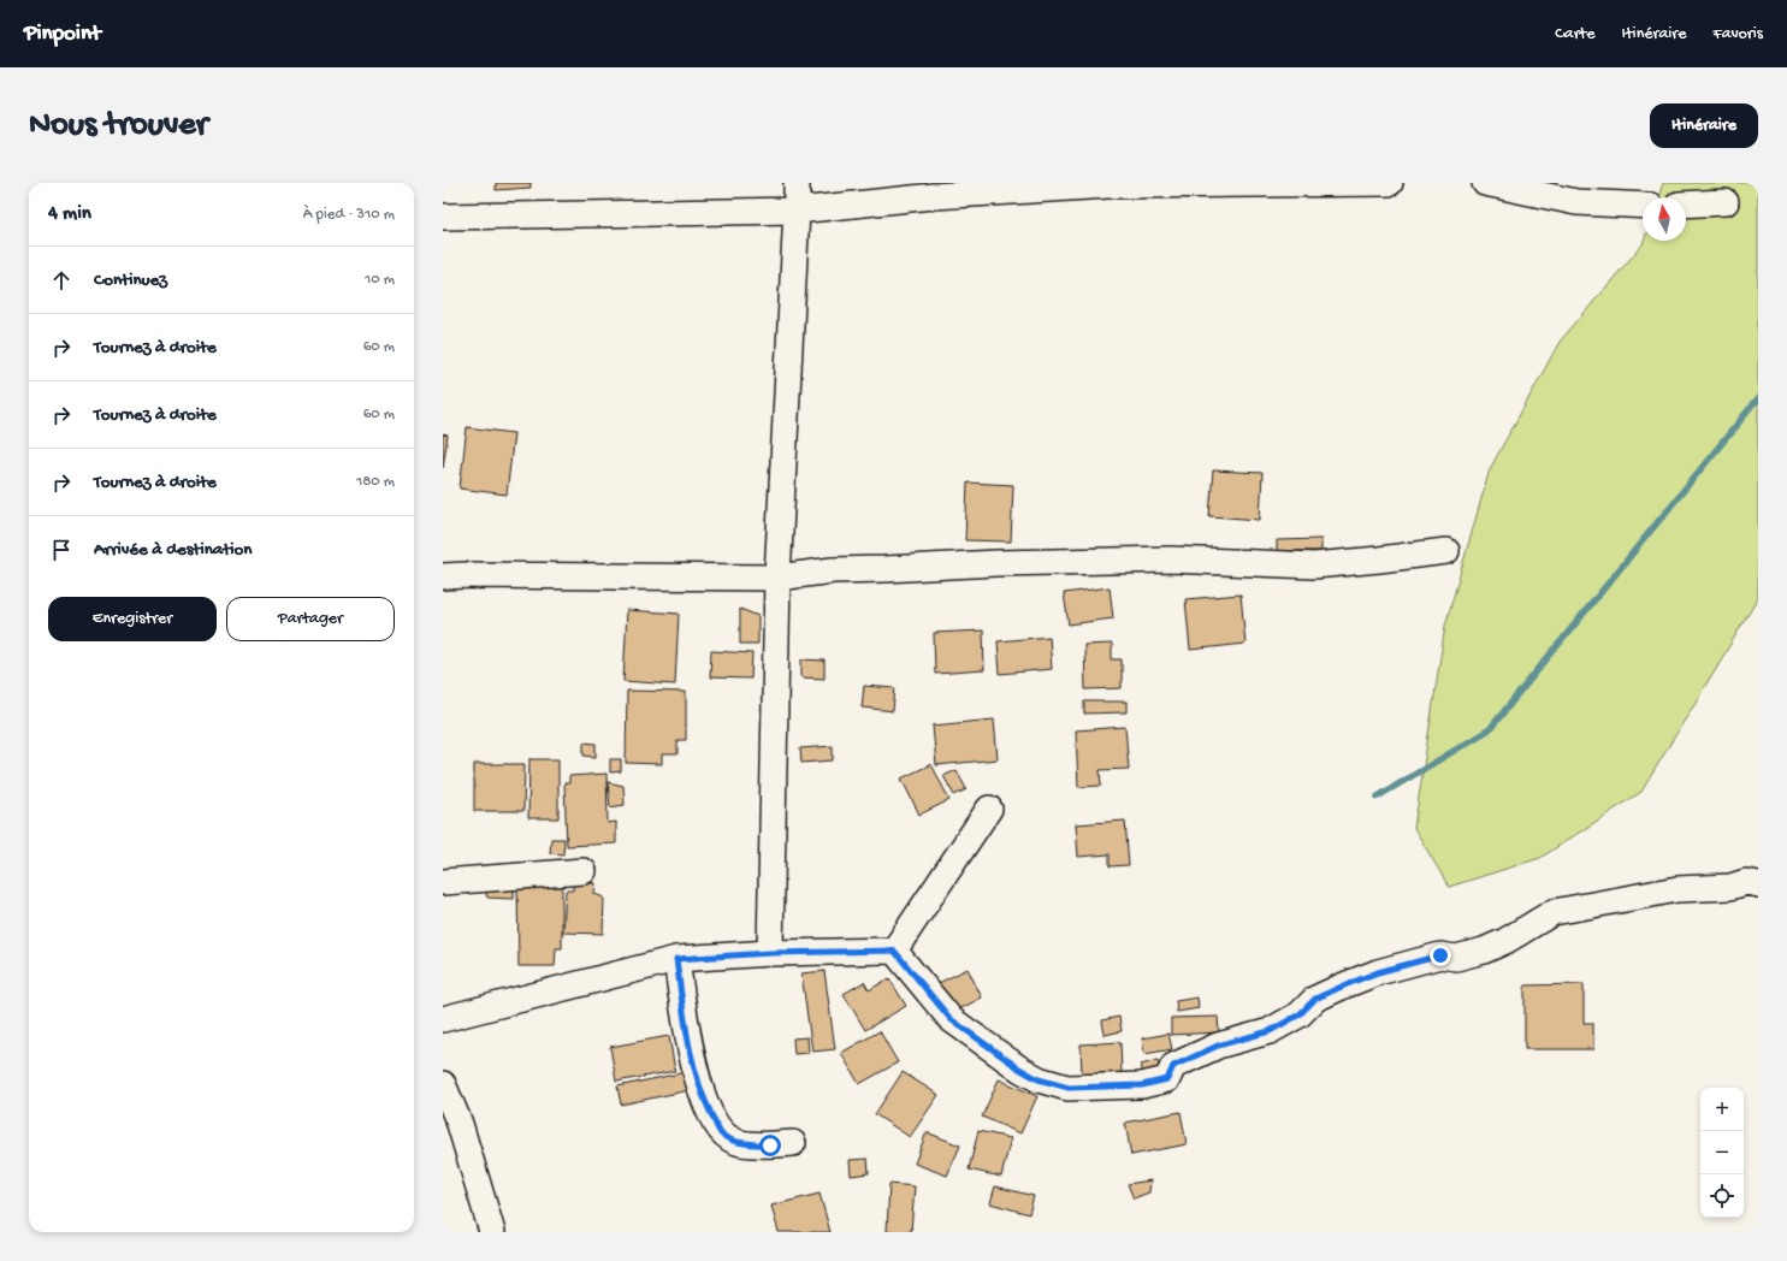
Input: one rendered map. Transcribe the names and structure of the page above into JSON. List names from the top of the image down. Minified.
{"north":"top","page":{"header":"Pinpoint","nav":["Carte","Itinéraire","Favoris"],"buttons":["Itinéraire",["Enregistrer","Partager"]],"title":"Nous trouver","heading":["4 min","À pied · 310 m"],"list":[["Continuez","10 m"],["Tournez à droite","60 m"],["Tournez à droite","60 m"],["Tournez à droite","180 m"],"Arrivée à destination"],"map_buttons":["+","−"]}}
